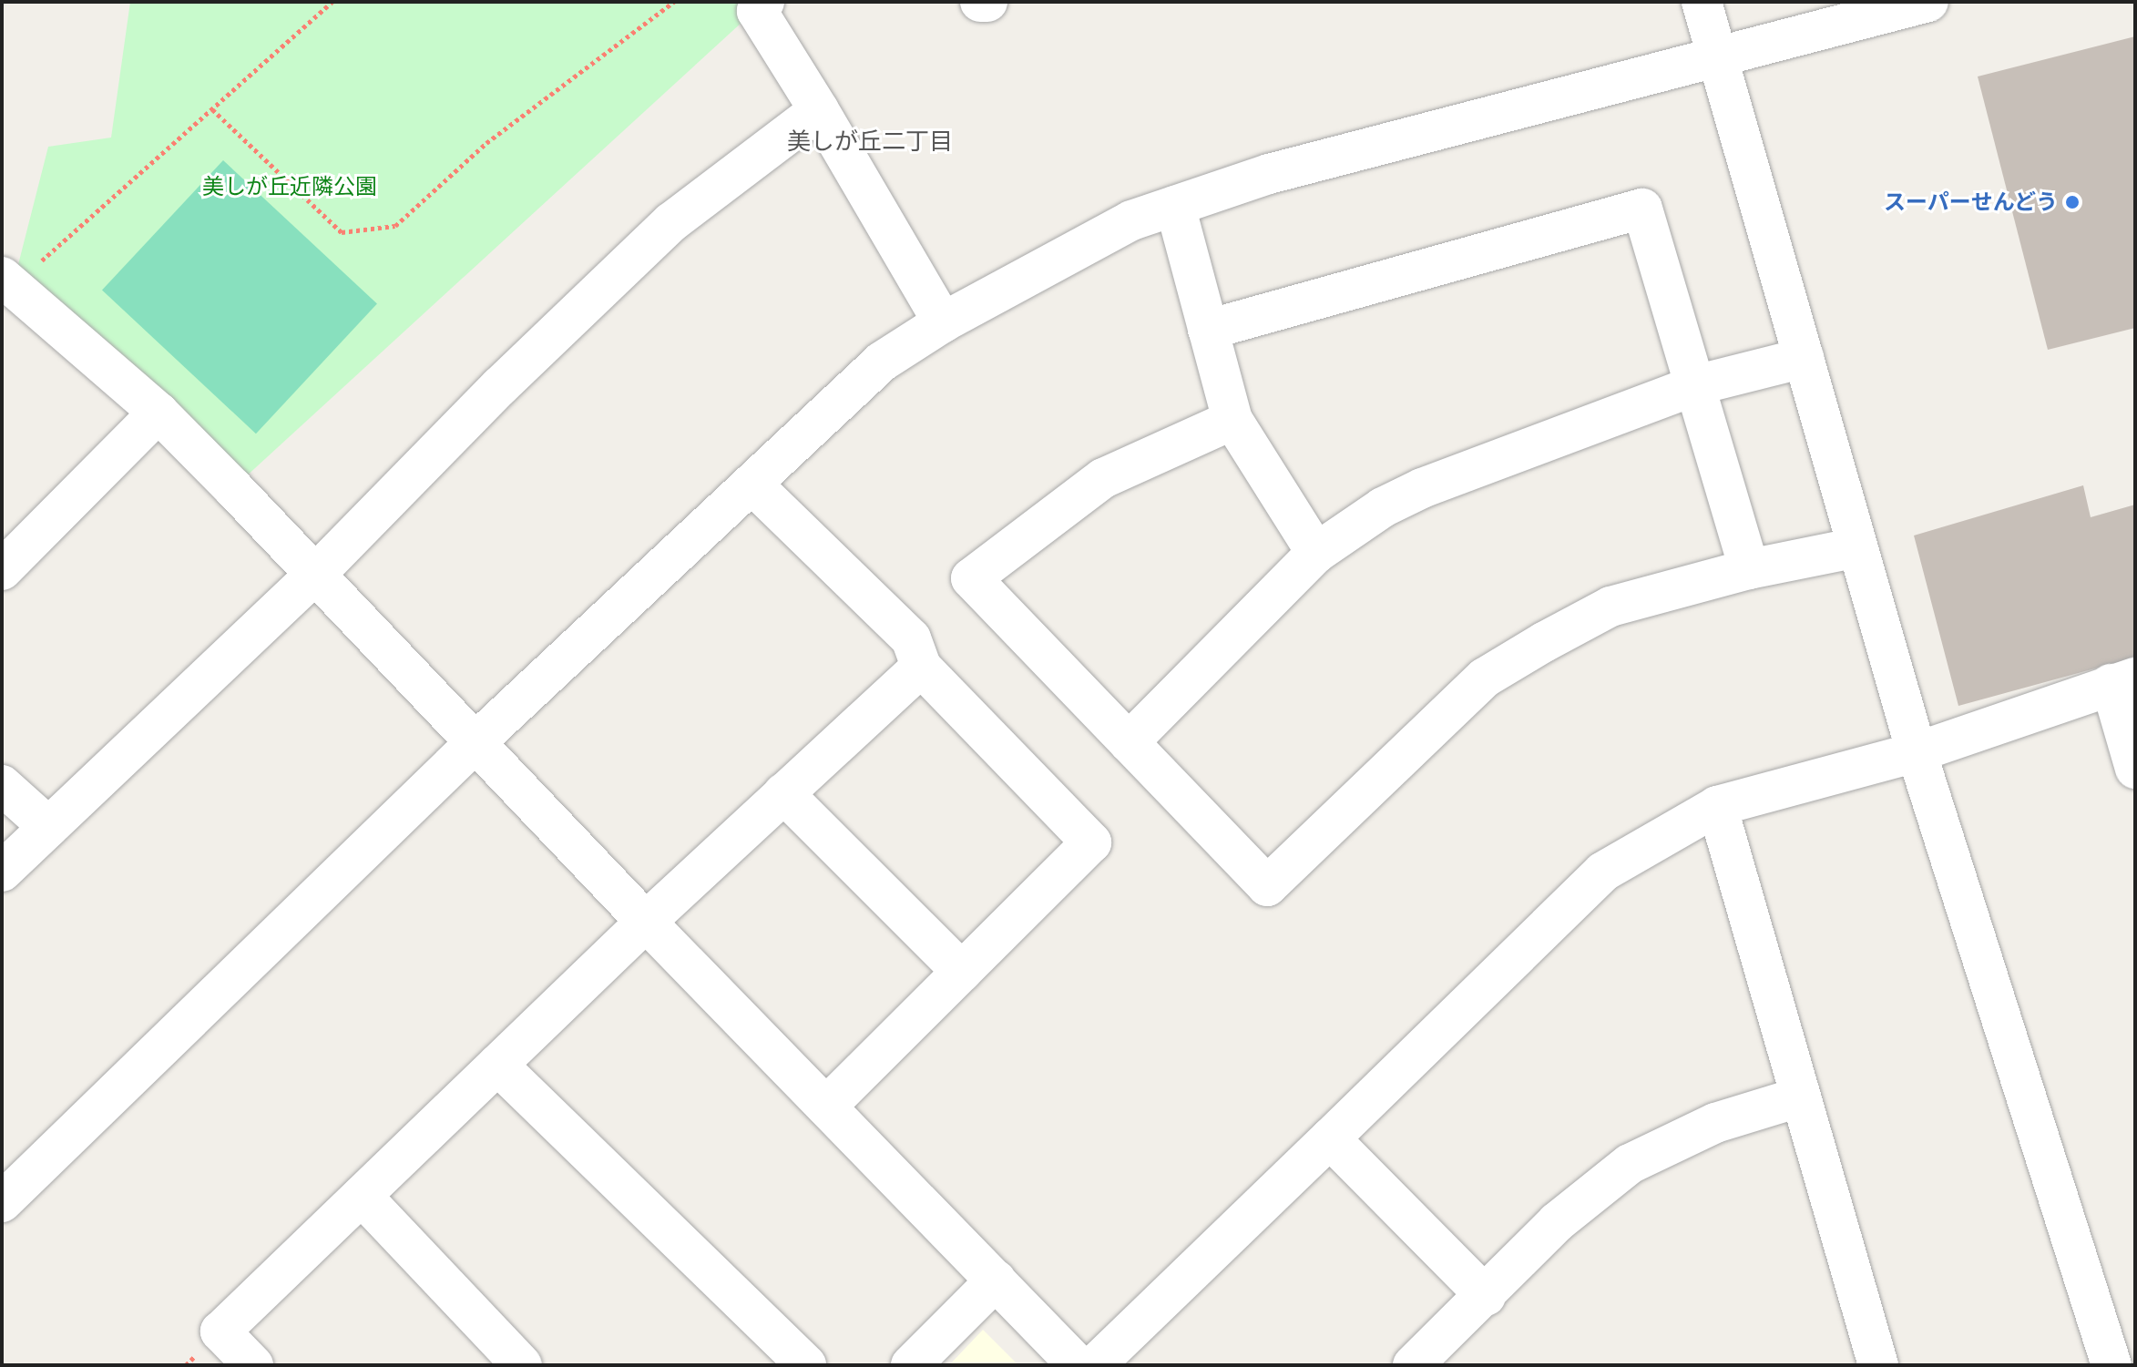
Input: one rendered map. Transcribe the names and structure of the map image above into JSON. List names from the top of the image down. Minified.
{"districts":["美しが丘二丁目"],"parks":["美しが丘近隣公園"],"places":["スーパーせんどう"]}
